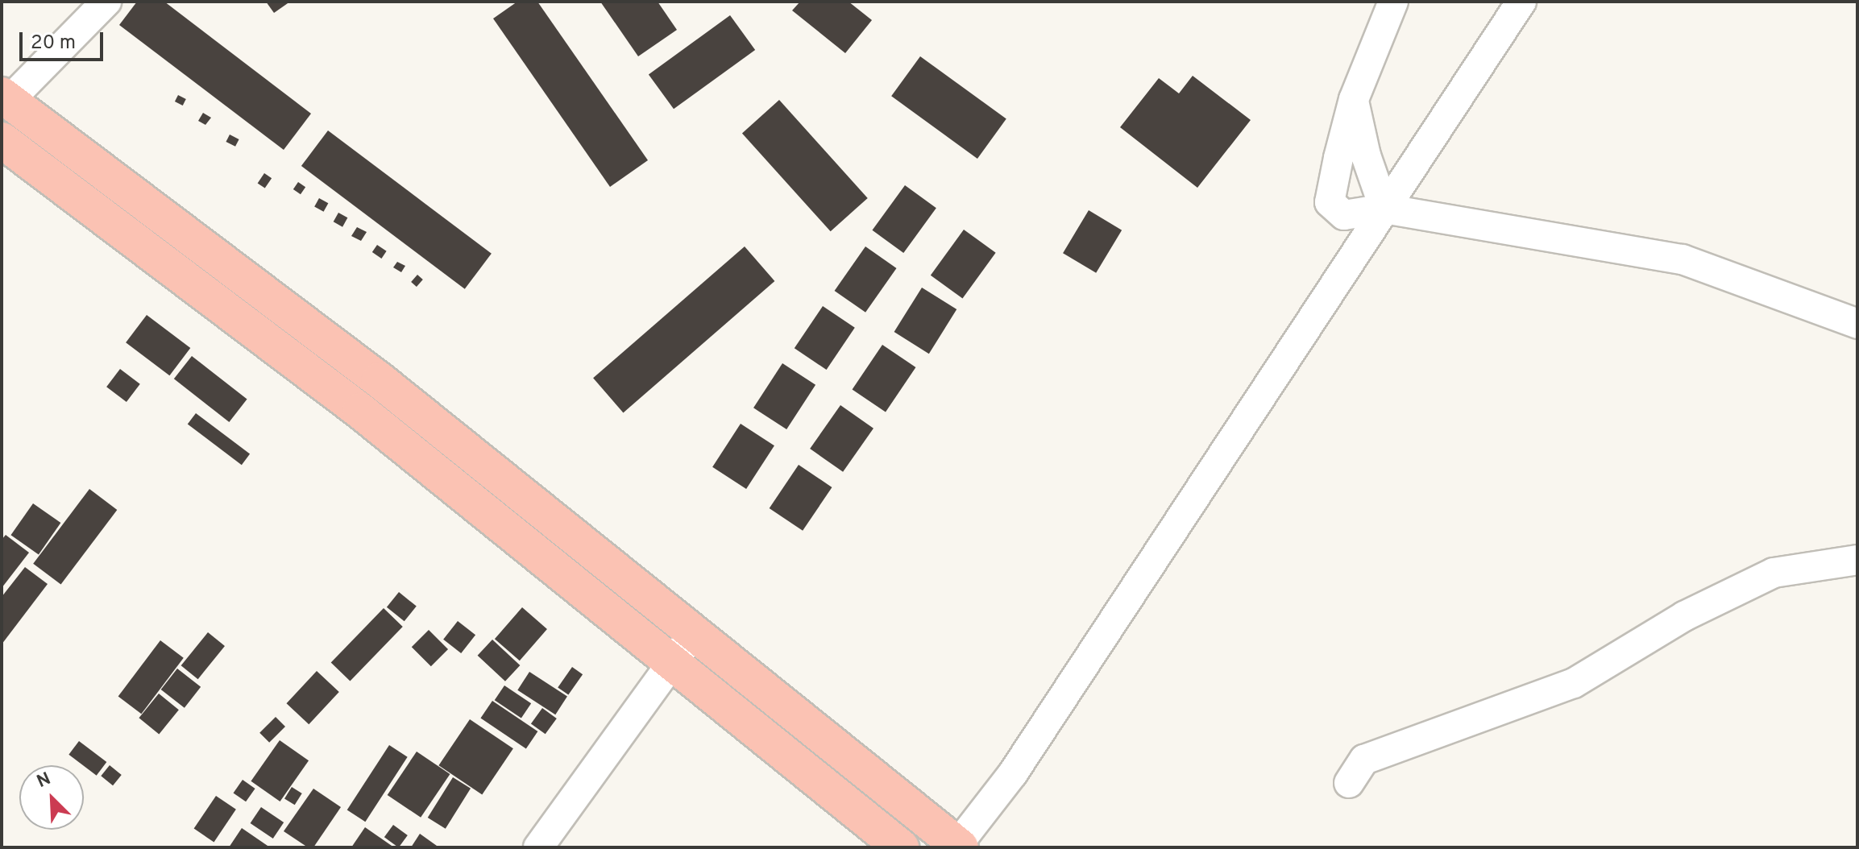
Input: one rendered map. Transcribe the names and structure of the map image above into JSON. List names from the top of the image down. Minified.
{"scale_bar":"20 m","north":"top left"}
